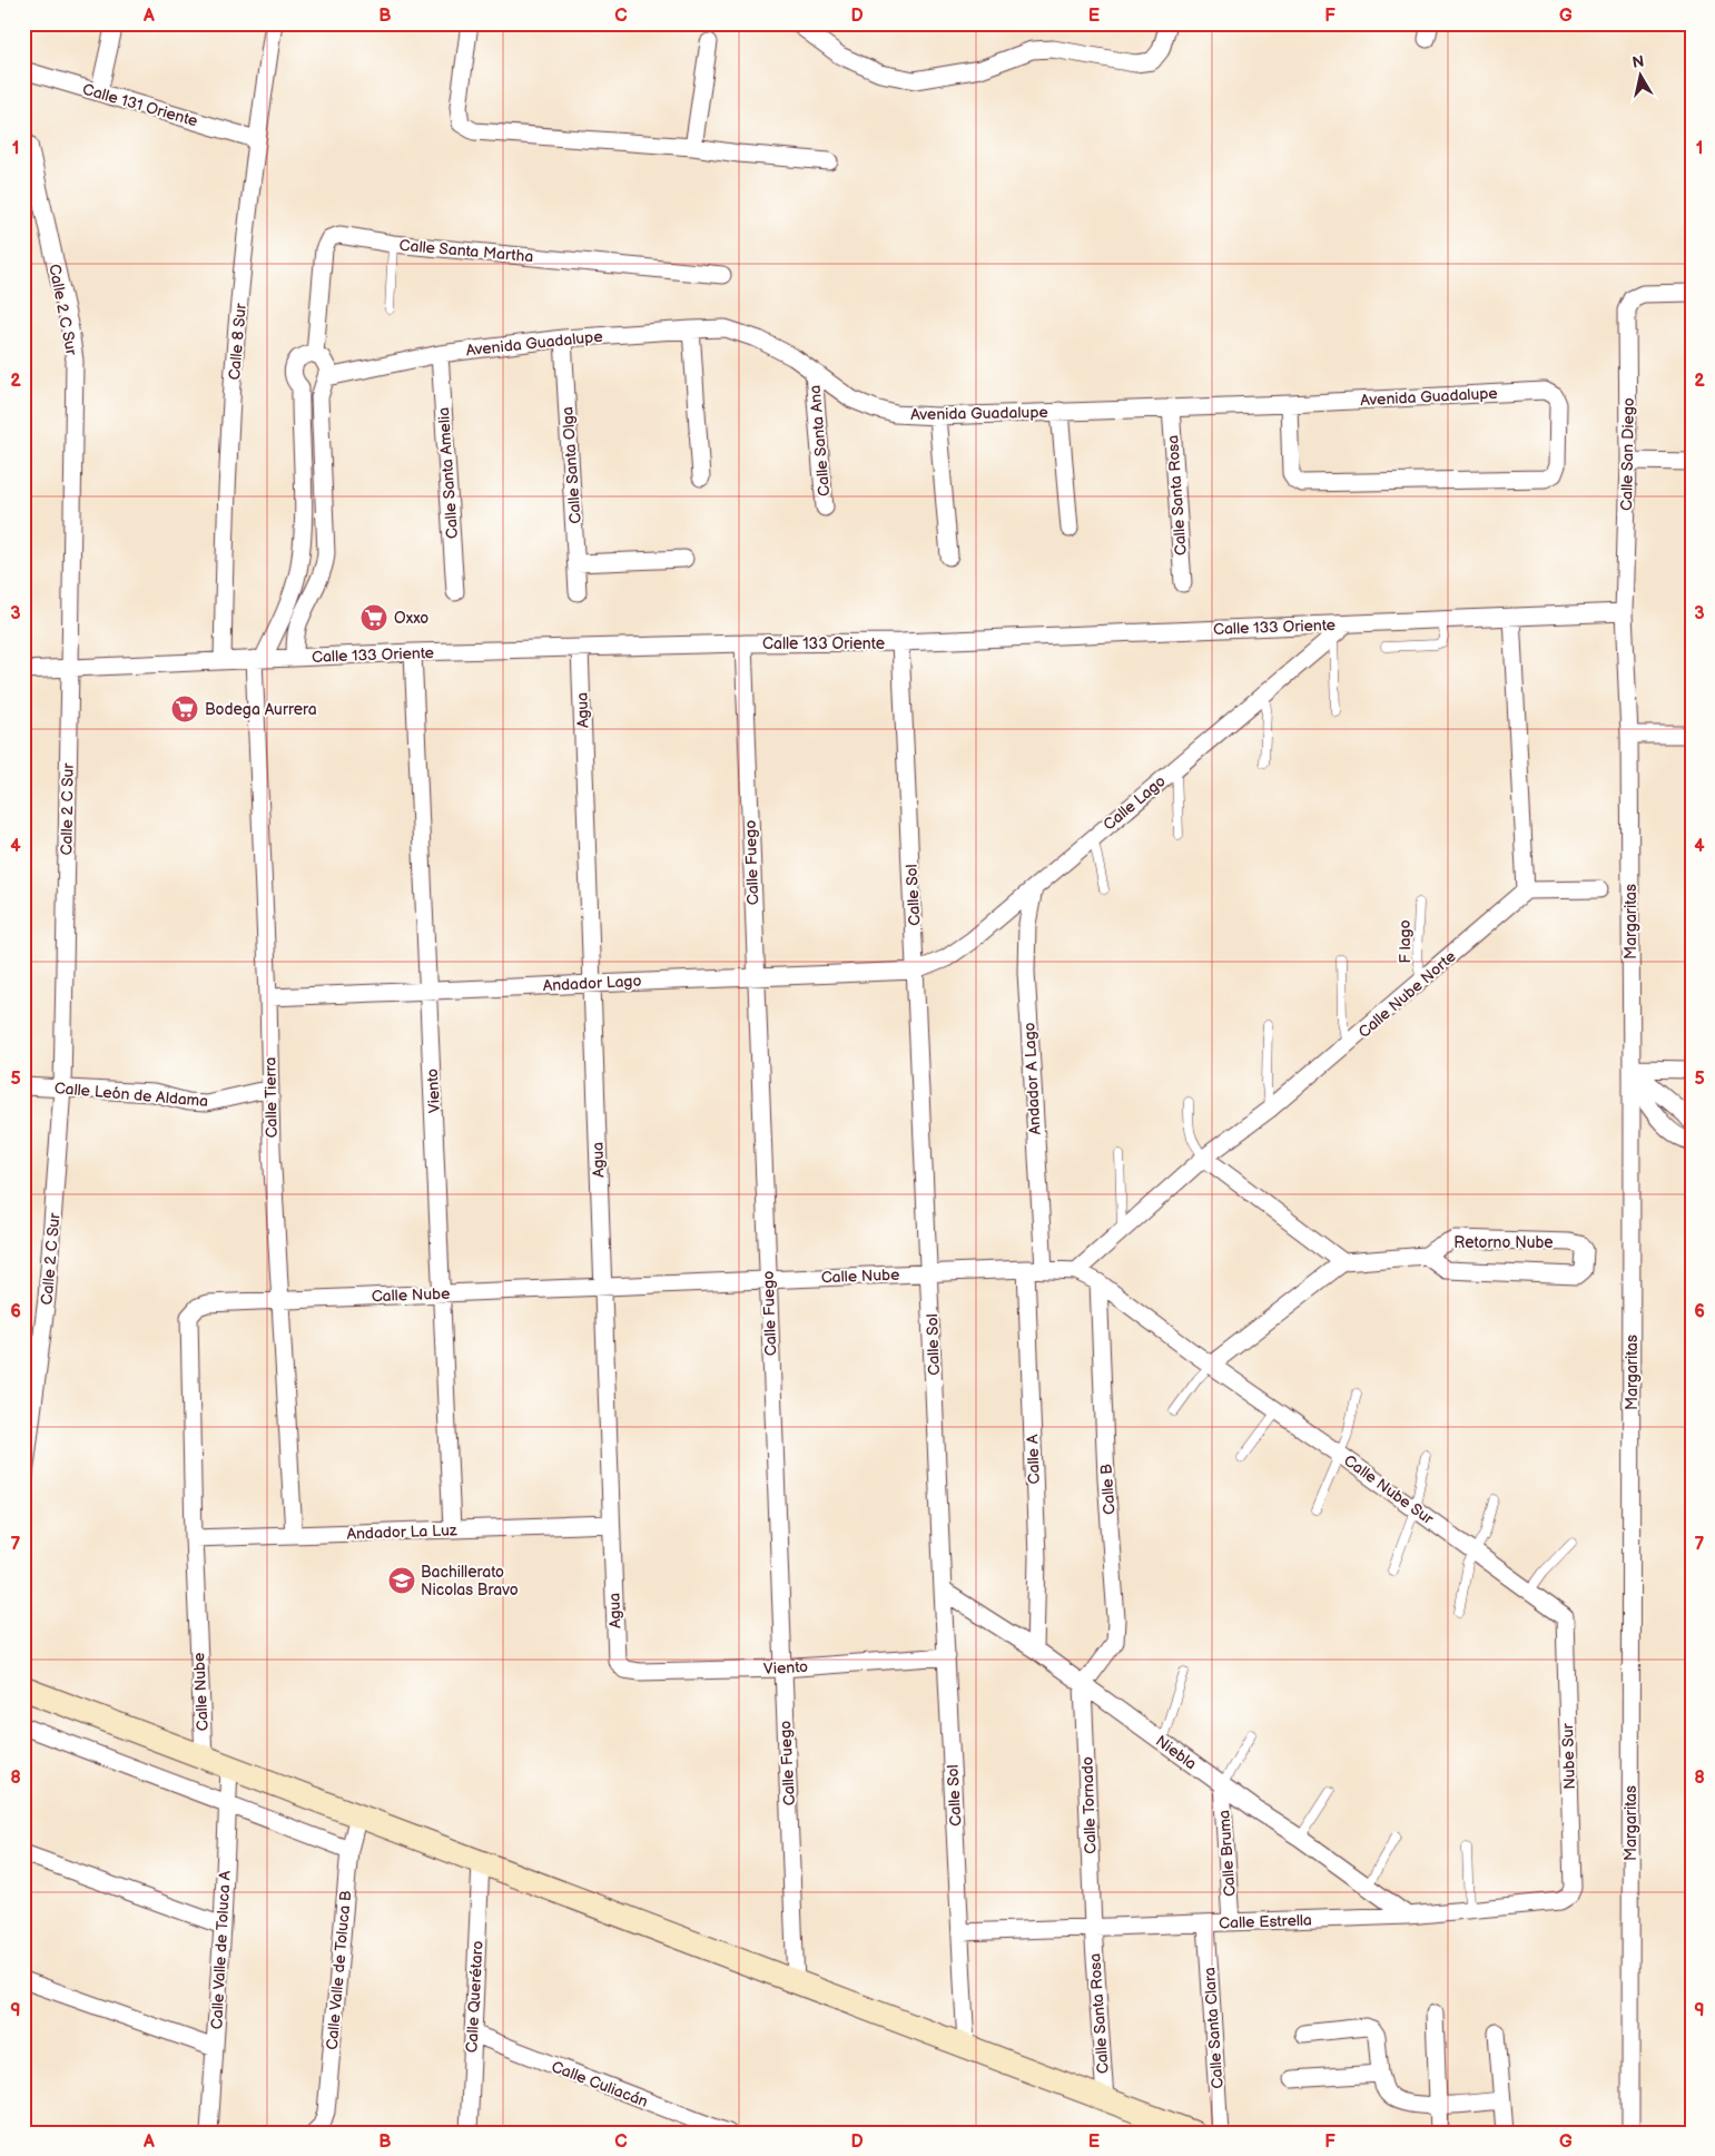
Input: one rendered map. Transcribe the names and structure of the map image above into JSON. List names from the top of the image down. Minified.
{"streets":{"street":["Calle 131 Oriente","Calle Santa Martha","Calle 2 C Sur","Calle 8 Sur","Avenida Guadalupe","Calle Santa Ana","Calle San Diego","Calle Santa Olga","Calle Santa Amelia","Calle Santa Rosa","Calle 133 Oriente","Agua","Calle Lago","Calle Fuego","Calle Sol","Margaritas","Andador Lago","Calle Nube Norte","Andador A Lago","Viento","Calle León de Aldama","Calle Tierra","Retorno Nube","Calle Nube","Calle A","Calle B","Calle Nube Sur","Andador La Luz","Niebla","Nube Sur","Calle Tornado","Calle Bruma","Calle Estrella","Calle Valle de Toluca A","Calle Valle de Toluca B","Calle Querétaro","Calle Santa Clara","Calle Culiacán"],"lane":["F lago"]},"crossings":[["Calle 131 Oriente","Calle 8 Sur"],["Calle Santa Martha","Avenida Guadalupe"],["Calle 2 C Sur","Calle 133 Oriente"],["Calle 2 C Sur","Calle León de Aldama"],["Calle 8 Sur","Calle 133 Oriente"],["Avenida Guadalupe","Calle Santa Ana"],["Avenida Guadalupe","Calle Santa Olga"],["Avenida Guadalupe","Calle Santa Amelia"],["Avenida Guadalupe","Calle Santa Rosa"],["Calle San Diego","Calle 133 Oriente"],["Calle San Diego","Margaritas"],["Calle Santa Rosa","Calle Tornado"],["Calle Santa Rosa","Calle Estrella"],["Calle 133 Oriente","Agua"],["Calle 133 Oriente","Calle Lago"],["Calle 133 Oriente","Calle Fuego"],["Calle 133 Oriente","Calle Sol"],["Calle 133 Oriente","Margaritas"],["Calle 133 Oriente","Viento"],["Calle 133 Oriente","Calle Tierra"],["Agua","Andador Lago"],["Agua","Viento"],["Agua","Calle Nube"],["Agua","Andador La Luz"],["Calle Lago","Calle Sol"],["Calle Lago","Andador Lago"],["Calle Lago","Andador A Lago"],["Calle Fuego","Andador Lago"],["Calle Fuego","Viento"],["Calle Fuego","Calle Nube"],["Calle Sol","Andador Lago"],["Calle Sol","Viento"],["Calle Sol","Calle Nube"],["Calle Sol","Niebla"],["Calle Sol","Calle Estrella"],["F lago","Calle Nube Norte"],["Andador Lago","Viento"],["Andador Lago","Calle Tierra"],["Calle Nube Norte","Calle Nube"],["Calle Nube Norte","Calle Nube Sur"],["Andador A Lago","Calle Nube"],["Viento","Calle Nube"],["Viento","Andador La Luz"],["Calle León de Aldama","Calle Tierra"],["Calle Tierra","Calle Nube"],["Calle Tierra","Andador La Luz"],["Calle Nube","Calle A"],["Calle Nube","Calle Nube Sur"],["Calle Nube","Andador La Luz"],["Calle A","Niebla"],["Calle B","Calle Nube Sur"],["Calle B","Niebla"],["Calle B","Calle Tornado"],["Calle Nube Sur","Nube Sur"],["Niebla","Calle Tornado"],["Niebla","Calle Bruma"],["Niebla","Calle Estrella"],["Nube Sur","Calle Estrella"],["Calle Tornado","Calle Estrella"],["Calle Bruma","Calle Estrella"],["Calle Estrella","Calle Santa Clara"],["Calle Querétaro","Calle Culiacán"]],"places":{"supermarket":["Oxxo","Bodega Aurrera"],"school or university":["Bachillerato Nicolas Bravo"]},"north":"top","grid":{"columns":["A","B","C","D","E","F","G"],"rows":["1","2","3","4","5","6","7","8","9"]}}
